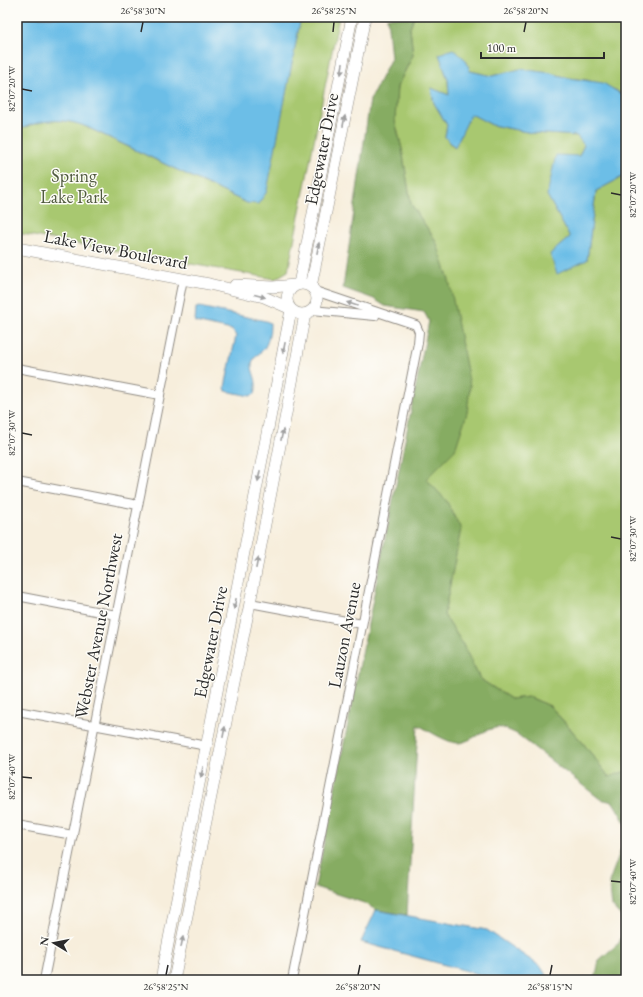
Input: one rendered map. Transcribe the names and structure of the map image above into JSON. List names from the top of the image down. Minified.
{"streets":{"street":["Edgewater Drive","Lake View Boulevard","Webster Avenue Northwest","Lauzon Avenue"]},"crossings":[["Edgewater Drive","Lake View Boulevard"],["Edgewater Drive","Lauzon Avenue"],["Lake View Boulevard","Webster Avenue Northwest"],["Lake View Boulevard","Lauzon Avenue"]],"parks":["Spring Lake Park"],"scale_bar":"100 m","north":"left","coordinates":["26°58'30\"N","26°58'25\"N","26°58'20\"N","82°07'20\"W","82°07'30\"W","82°07'40\"W","26°58'15\"N"]}
